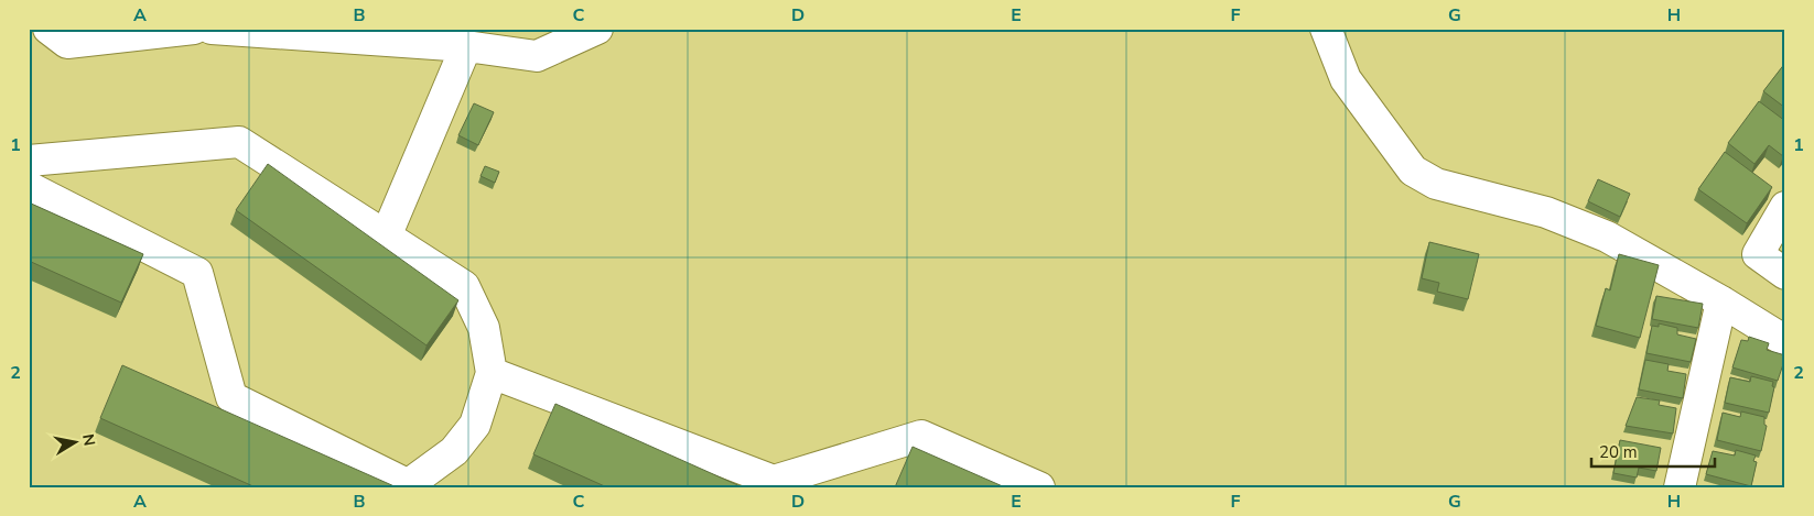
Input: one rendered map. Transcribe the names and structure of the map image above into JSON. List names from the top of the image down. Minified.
{"scale_bar":"20 m","north":"right","grid":{"columns":["A","B","C","D","E","F","G","H"],"rows":["1","2"]}}
